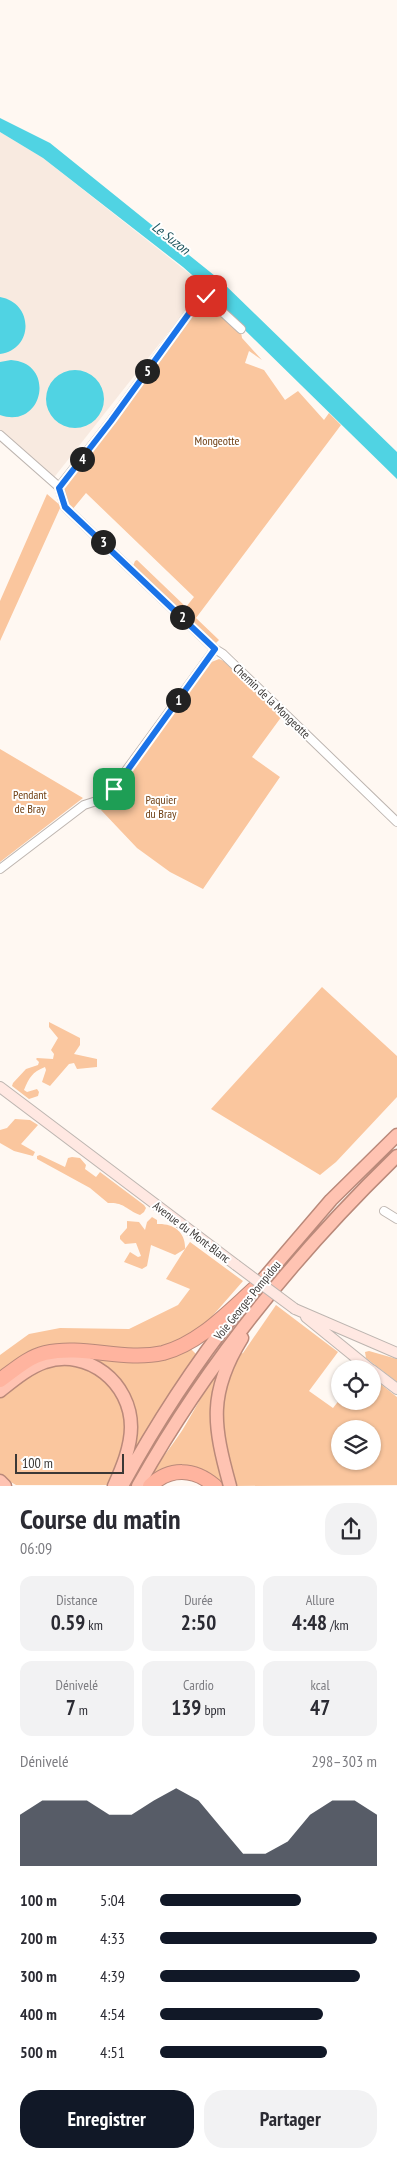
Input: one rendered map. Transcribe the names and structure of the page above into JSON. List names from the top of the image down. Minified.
{"streets":{"highway":["Voie Georges Pompidou"],"main road":["Avenue du Mont-Blanc"],"street":["Chemin de la Mongeotte"]},"water":["Le Suzon"],"parks":["Mongeotte","Pendant de Bray","Paquier du Bray"],"scale_bar":"100 m","page":{"pins":["5","4","3","2","1"],"scale":"100 m","heading":["Course du matin","06:09"],"stats":[["Distance","0.59 km"],["Durée","2:50"],["Allure","4:48 /km"],["Dénivelé","7 m"],["Cardio","139 bpm"],["kcal","47"]],"chart":["Dénivelé","298–303 m"],"list":[{"name":"100 m","note":"5:04"},{"name":"200 m","note":"4:33"},{"name":"300 m","note":"4:39"},{"name":"400 m","note":"4:54"},{"name":"500 m","note":"4:51"}],"buttons":["Enregistrer","Partager"]}}
